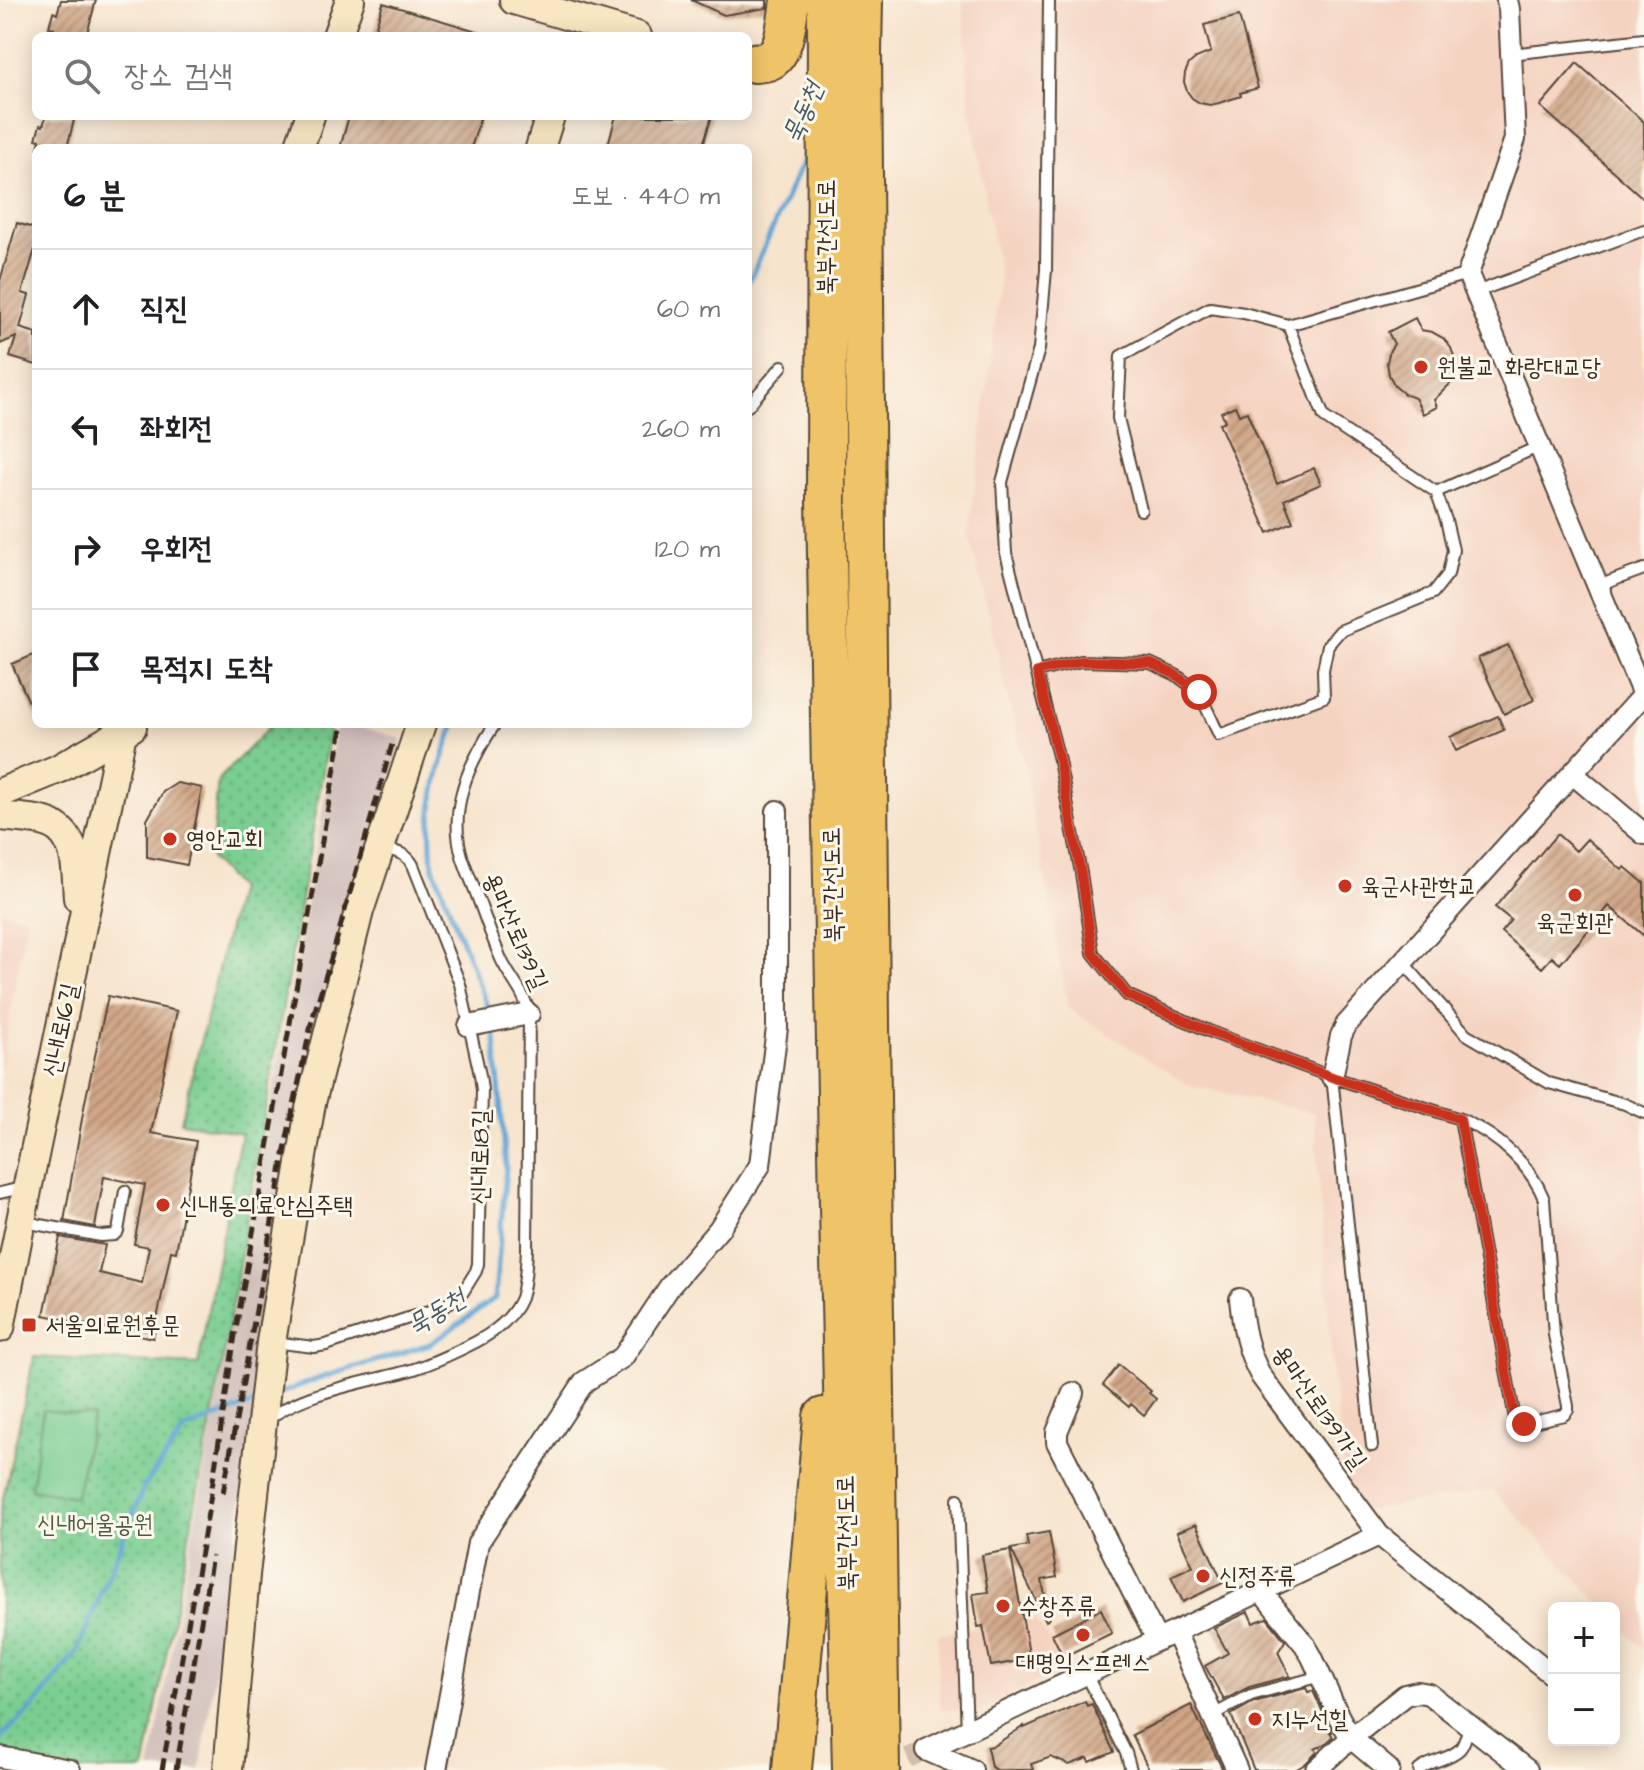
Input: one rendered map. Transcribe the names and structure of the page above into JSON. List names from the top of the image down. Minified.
{"streets":{"highway":["북부간선도로"],"street":["신내로16길","용마산로139가길"],"lane":["용마산로139길","신내로18길"]},"water":["묵동천"],"parks":["신내어울공원"],"places":{"other":["원불교 화랑대교당","영안교회","육군사관학교","육군회관","신내동의료안심주택","신정주류","수창주류","대명익스프레스","지누선힐"],"transit":["서울의료원후문"]},"page":{"search":"장소 검색","heading":["6 분","도보 · 440 m"],"list":[["직진","60 m"],["좌회전","260 m"],["우회전","120 m"],"목적지 도착"],"map_buttons":["+","−"]}}
